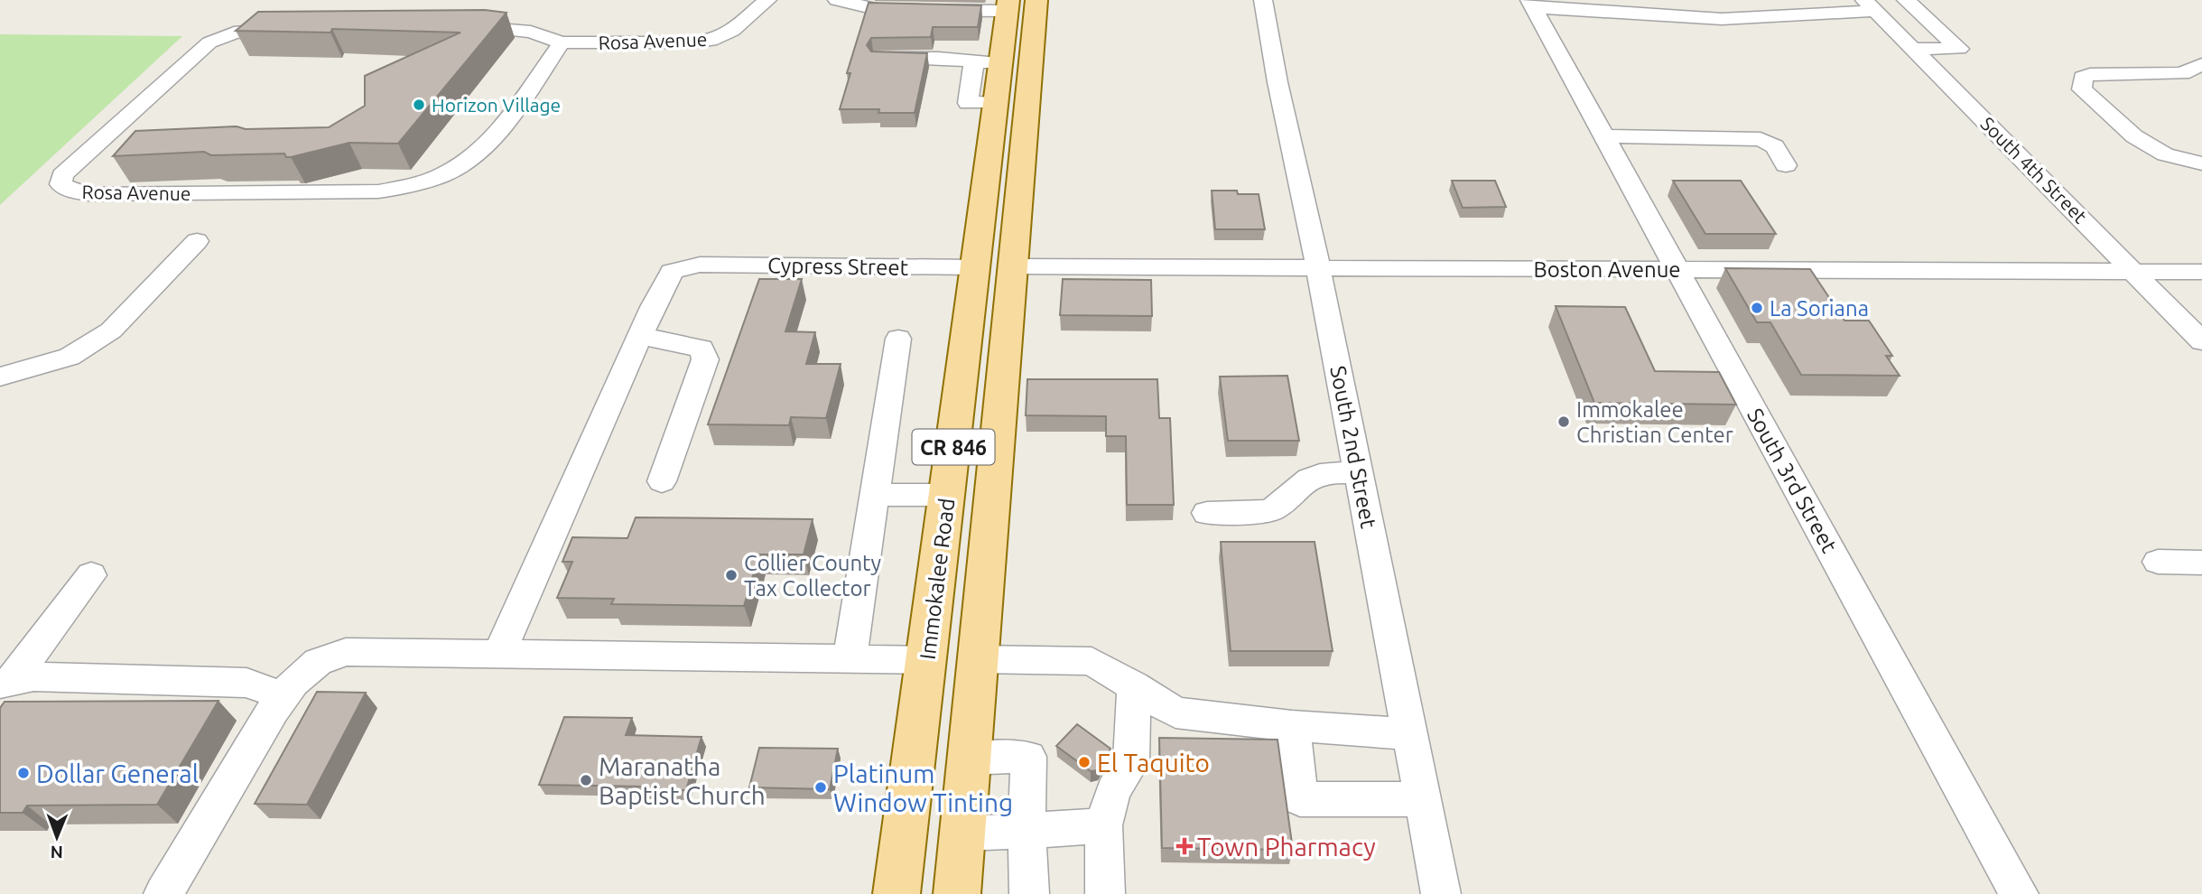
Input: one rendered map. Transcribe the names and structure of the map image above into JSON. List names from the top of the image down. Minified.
{"streets":{"main road":["CR 846","Immokalee Road"],"street":["Rosa Avenue","South 4th Street","Cypress Street","Boston Avenue","South 2nd Street","South 3rd Street"]},"crossings":[["South 4th Street","Boston Avenue"],["Cypress Street","Immokalee Road"],["Boston Avenue","South 2nd Street"],["Boston Avenue","South 3rd Street"],["Boston Avenue","Immokalee Road"]],"places":{"other":["Horizon Village","La Soriana","Immokalee Christian Center","Collier County Tax Collector","El Taquito","Dollar General","Maranatha Baptist Church","Platinum Window Tinting"],"health":["Town Pharmacy"]},"north":"bottom"}
